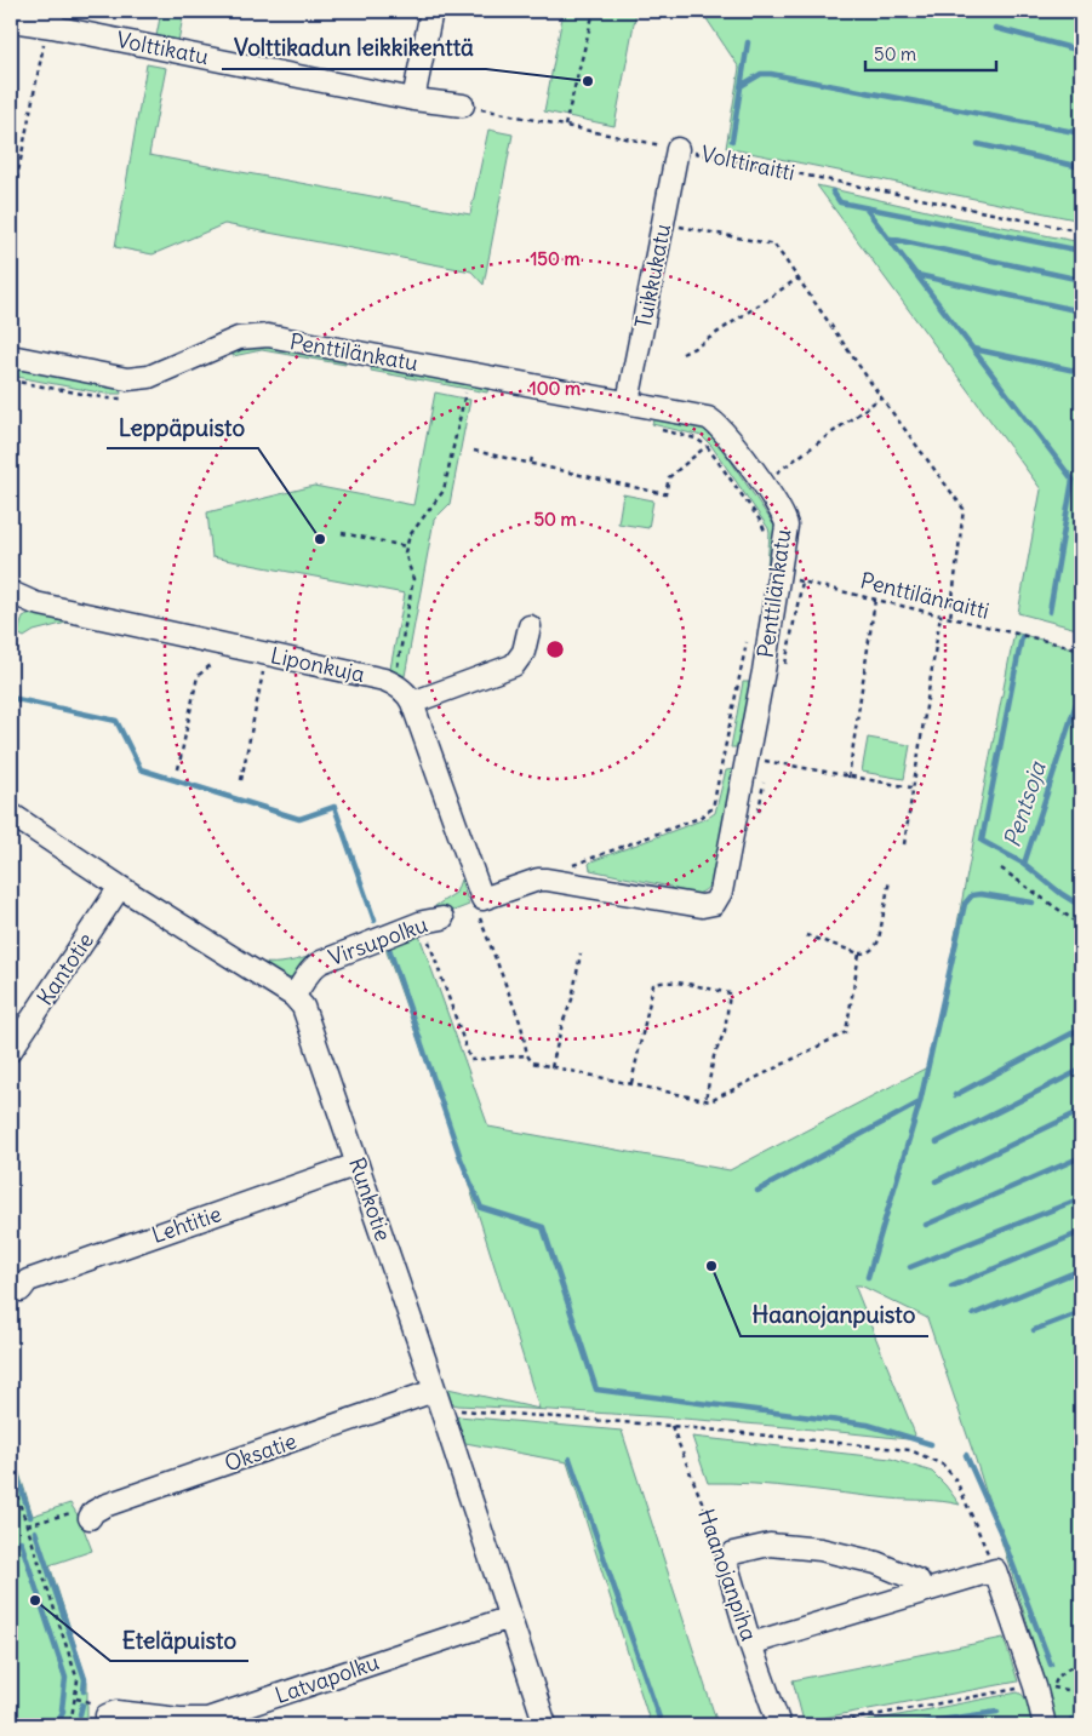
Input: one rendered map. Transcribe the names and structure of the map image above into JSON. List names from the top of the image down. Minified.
{"streets":{"street":["Volttikatu","Tuikkukatu","Penttilänkatu","Liponkuja","Virsupolku","Kantotie","Runkotie","Lehtitie","Oksatie","Haanojanpiha","Latvapolku"],"path":["Volttiraitti","Penttilänraitti"]},"crossings":[["Volttiraitti","Tuikkukatu"],["Tuikkukatu","Penttilänkatu"],["Penttilänkatu","Penttilänraitti"],["Penttilänkatu","Liponkuja"],["Virsupolku","Runkotie"],["Kantotie","Runkotie"],["Runkotie","Lehtitie"],["Runkotie","Oksatie"],["Runkotie","Latvapolku"]],"water":["Pentsoja"],"places":["Volttikadun leikkikenttä","Leppäpuisto","Haanojanpuisto","Eteläpuisto"],"scale_bar":"50 m","rings":["150 m","100 m","50 m"]}
